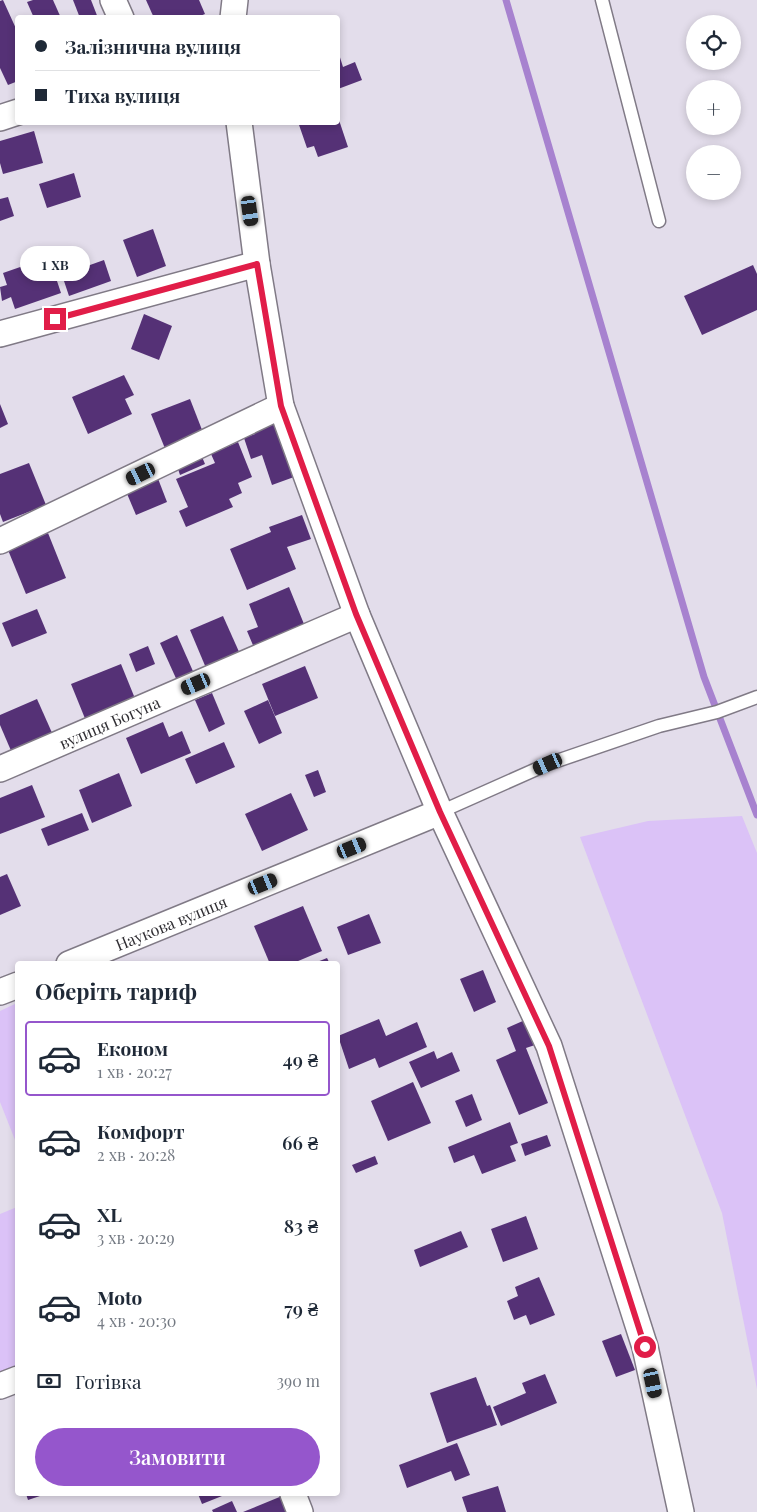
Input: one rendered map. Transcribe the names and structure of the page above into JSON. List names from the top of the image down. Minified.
{"streets":{"street":["вулиця Богуна","Наукова вулиця"]},"page":{"map_buttons":["+","−"],"banner":["Залізнична вулиця","Тиха вулиця"],"bubble":"1 хв","heading":"Оберіть тариф","list":[{"name":"Економ","note":"1 хв · 20:27","value":"49 ₴"},{"name":"Комфорт","note":"2 хв · 20:28","value":"66 ₴"},{"name":"XL","note":"3 хв · 20:29","value":"83 ₴"},{"name":"Moto","note":"4 хв · 20:30","value":"79 ₴"}],"pay":["Готівка","390 m"],"buttons":"Замовити"}}
